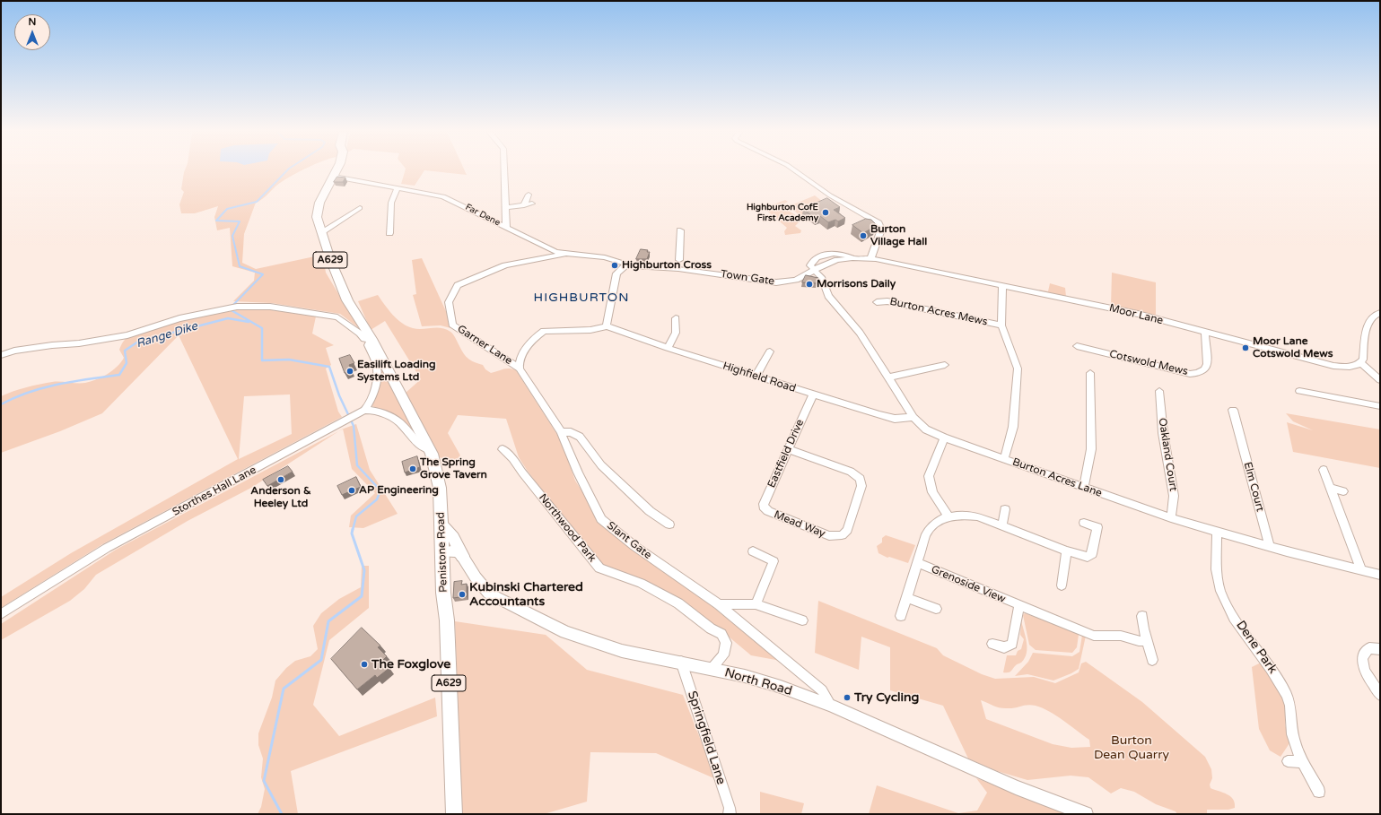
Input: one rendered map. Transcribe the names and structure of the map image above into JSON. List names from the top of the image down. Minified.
{"streets":{"highway":["A629","Penistone Road"],"main road":["North Road"],"street":["Far Dene","Town Gate","Burton Acres Mews","Moor Lane","Garner Lane","Cotswold Mews","Highfield Road","Eastfield Drive","Oakland Court","Burton Acres Lane","Elm Court","Storthes Hall Lane","Mead Way","Northwood Park","Slant Gate","Grenoside View","Dene Park","Springfield Lane"]},"crossings":[["Far Dene","Town Gate"],["Far Dene","Garner Lane"],["Far Dene","Penistone Road"],["Town Gate","Moor Lane"],["Town Gate","Burton Acres Lane"],["Moor Lane","Cotswold Mews"],["Moor Lane","Burton Acres Lane"],["Garner Lane","Slant Gate"],["Highfield Road","Eastfield Drive"],["Highfield Road","Burton Acres Lane"],["Eastfield Drive","Mead Way"],["Oakland Court","Burton Acres Lane"],["Burton Acres Lane","Elm Court"],["Burton Acres Lane","Dene Park"],["Northwood Park","North Road"],["Slant Gate","North Road"],["North Road","Springfield Lane"]],"districts":["HIGHBURTON"],"water":["Range Dike"],"parks":["Burton Dean Quarry"],"places":["Highburton CofE First Academy","Burton Village Hall","Highburton Cross","Morrisons Daily","Moor Lane Cotswold Mews","Easilift Loading Systems Ltd","The Spring Grove Tavern","Anderson & Heeley Ltd","AP Engineering","Kubinski Chartered Accountants","The Foxglove","Try Cycling"],"north":"top"}
